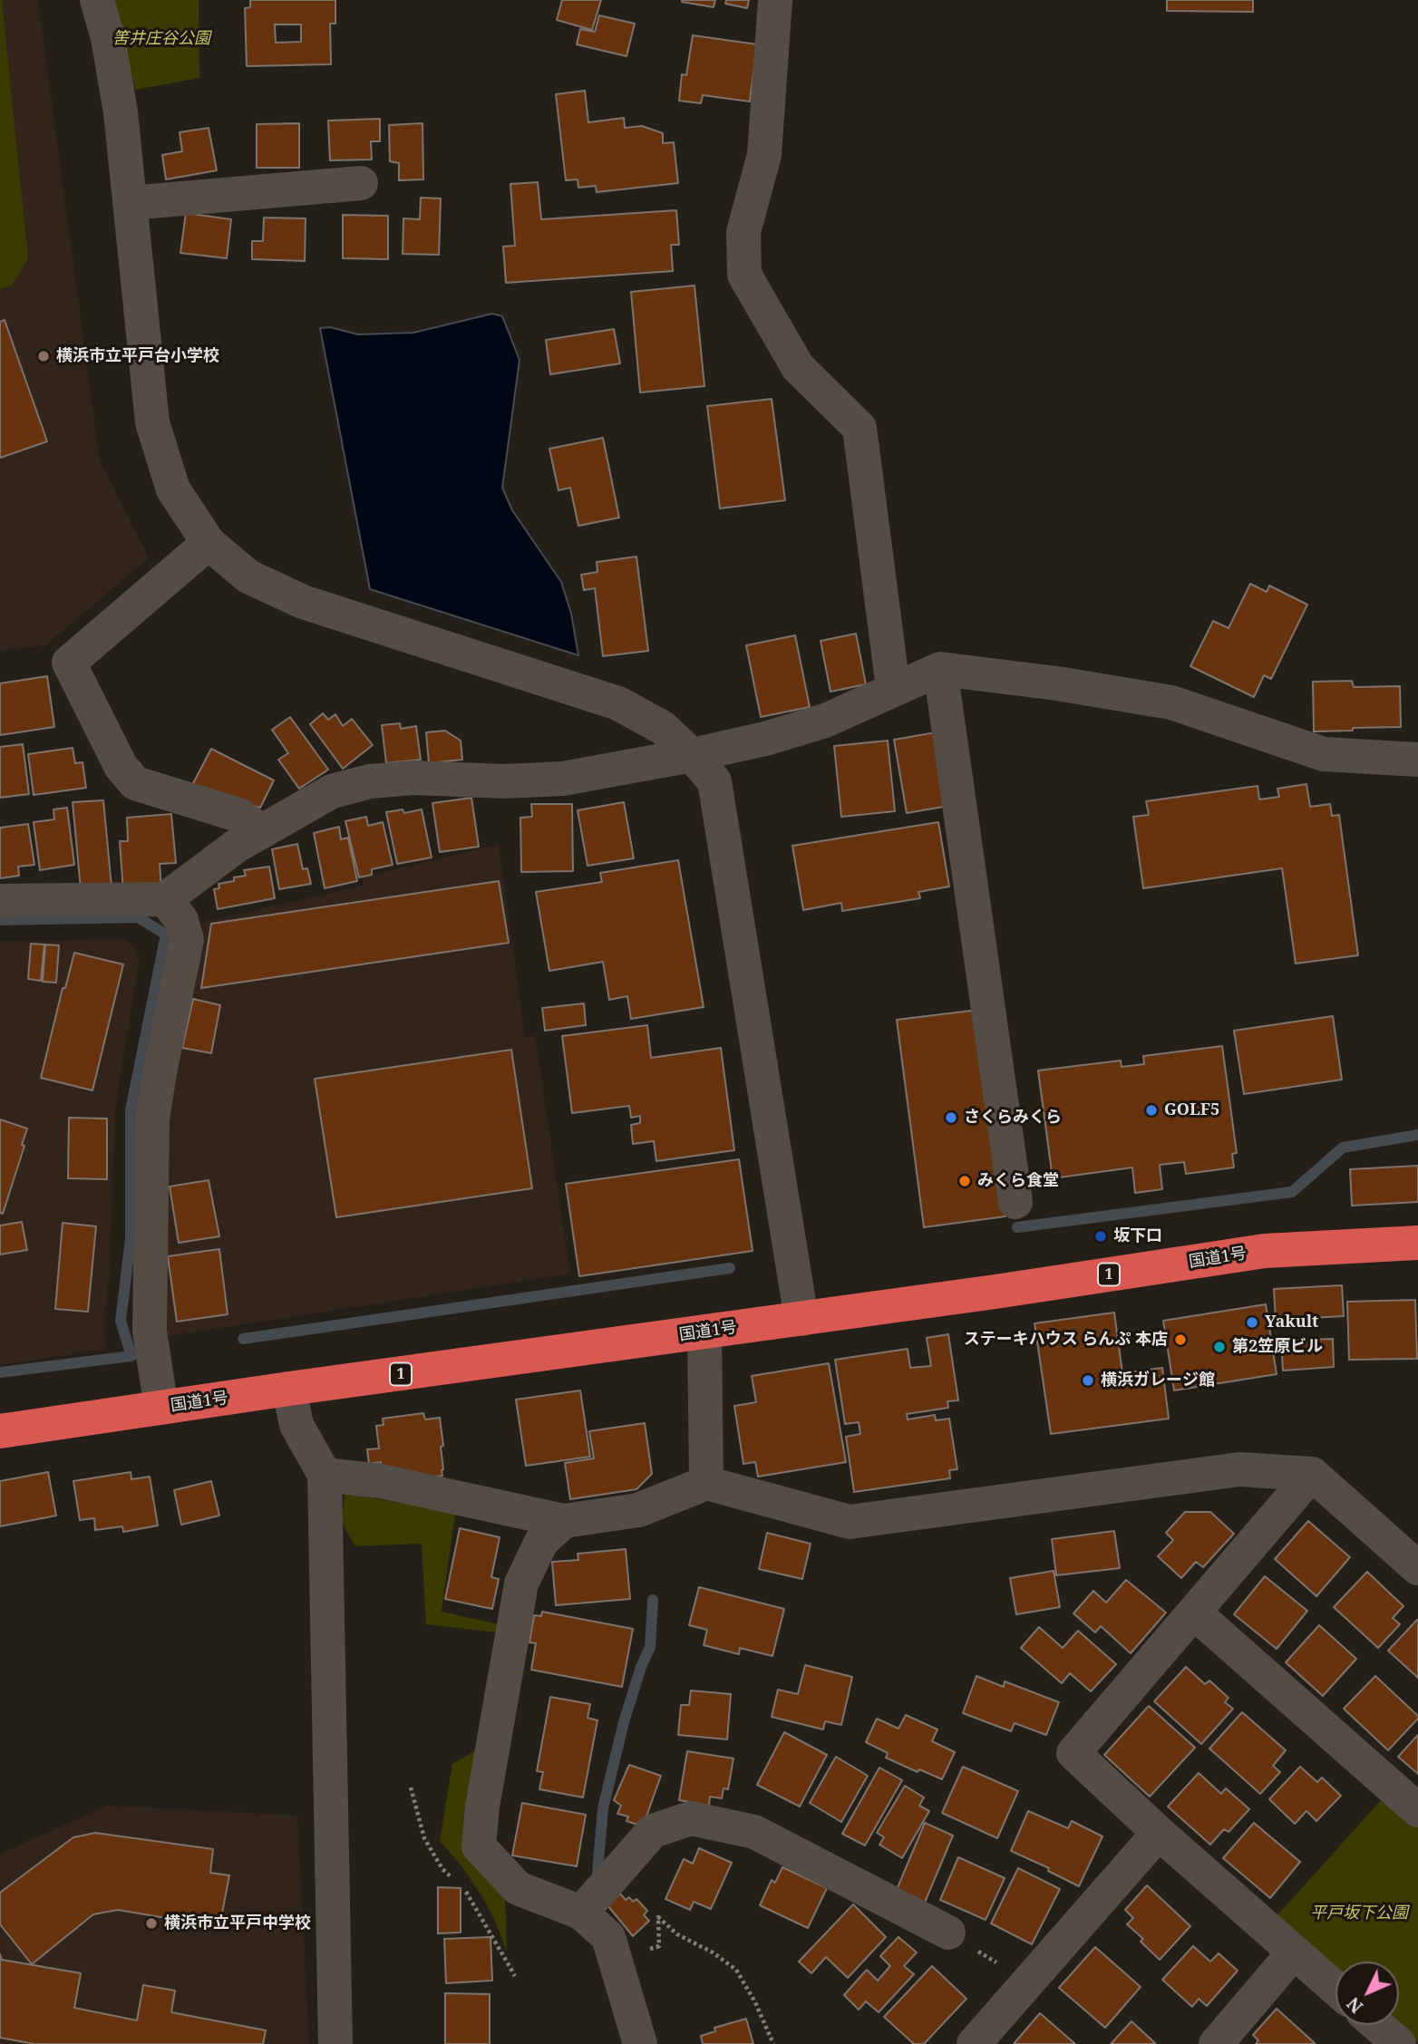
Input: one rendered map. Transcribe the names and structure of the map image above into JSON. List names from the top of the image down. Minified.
{"streets":{"highway":["国道1号","1"]},"parks":["筈井庄谷公園","平戸坂下公園"],"places":["横浜市立平戸台小学校","GOLF5","さくらみくら","みくら食堂","坂下口","Yakult","ステーキハウス らんぷ 本店","第2笠原ビル","横浜ガレージ館","横浜市立平戸中学校"],"north":"bottom left"}
